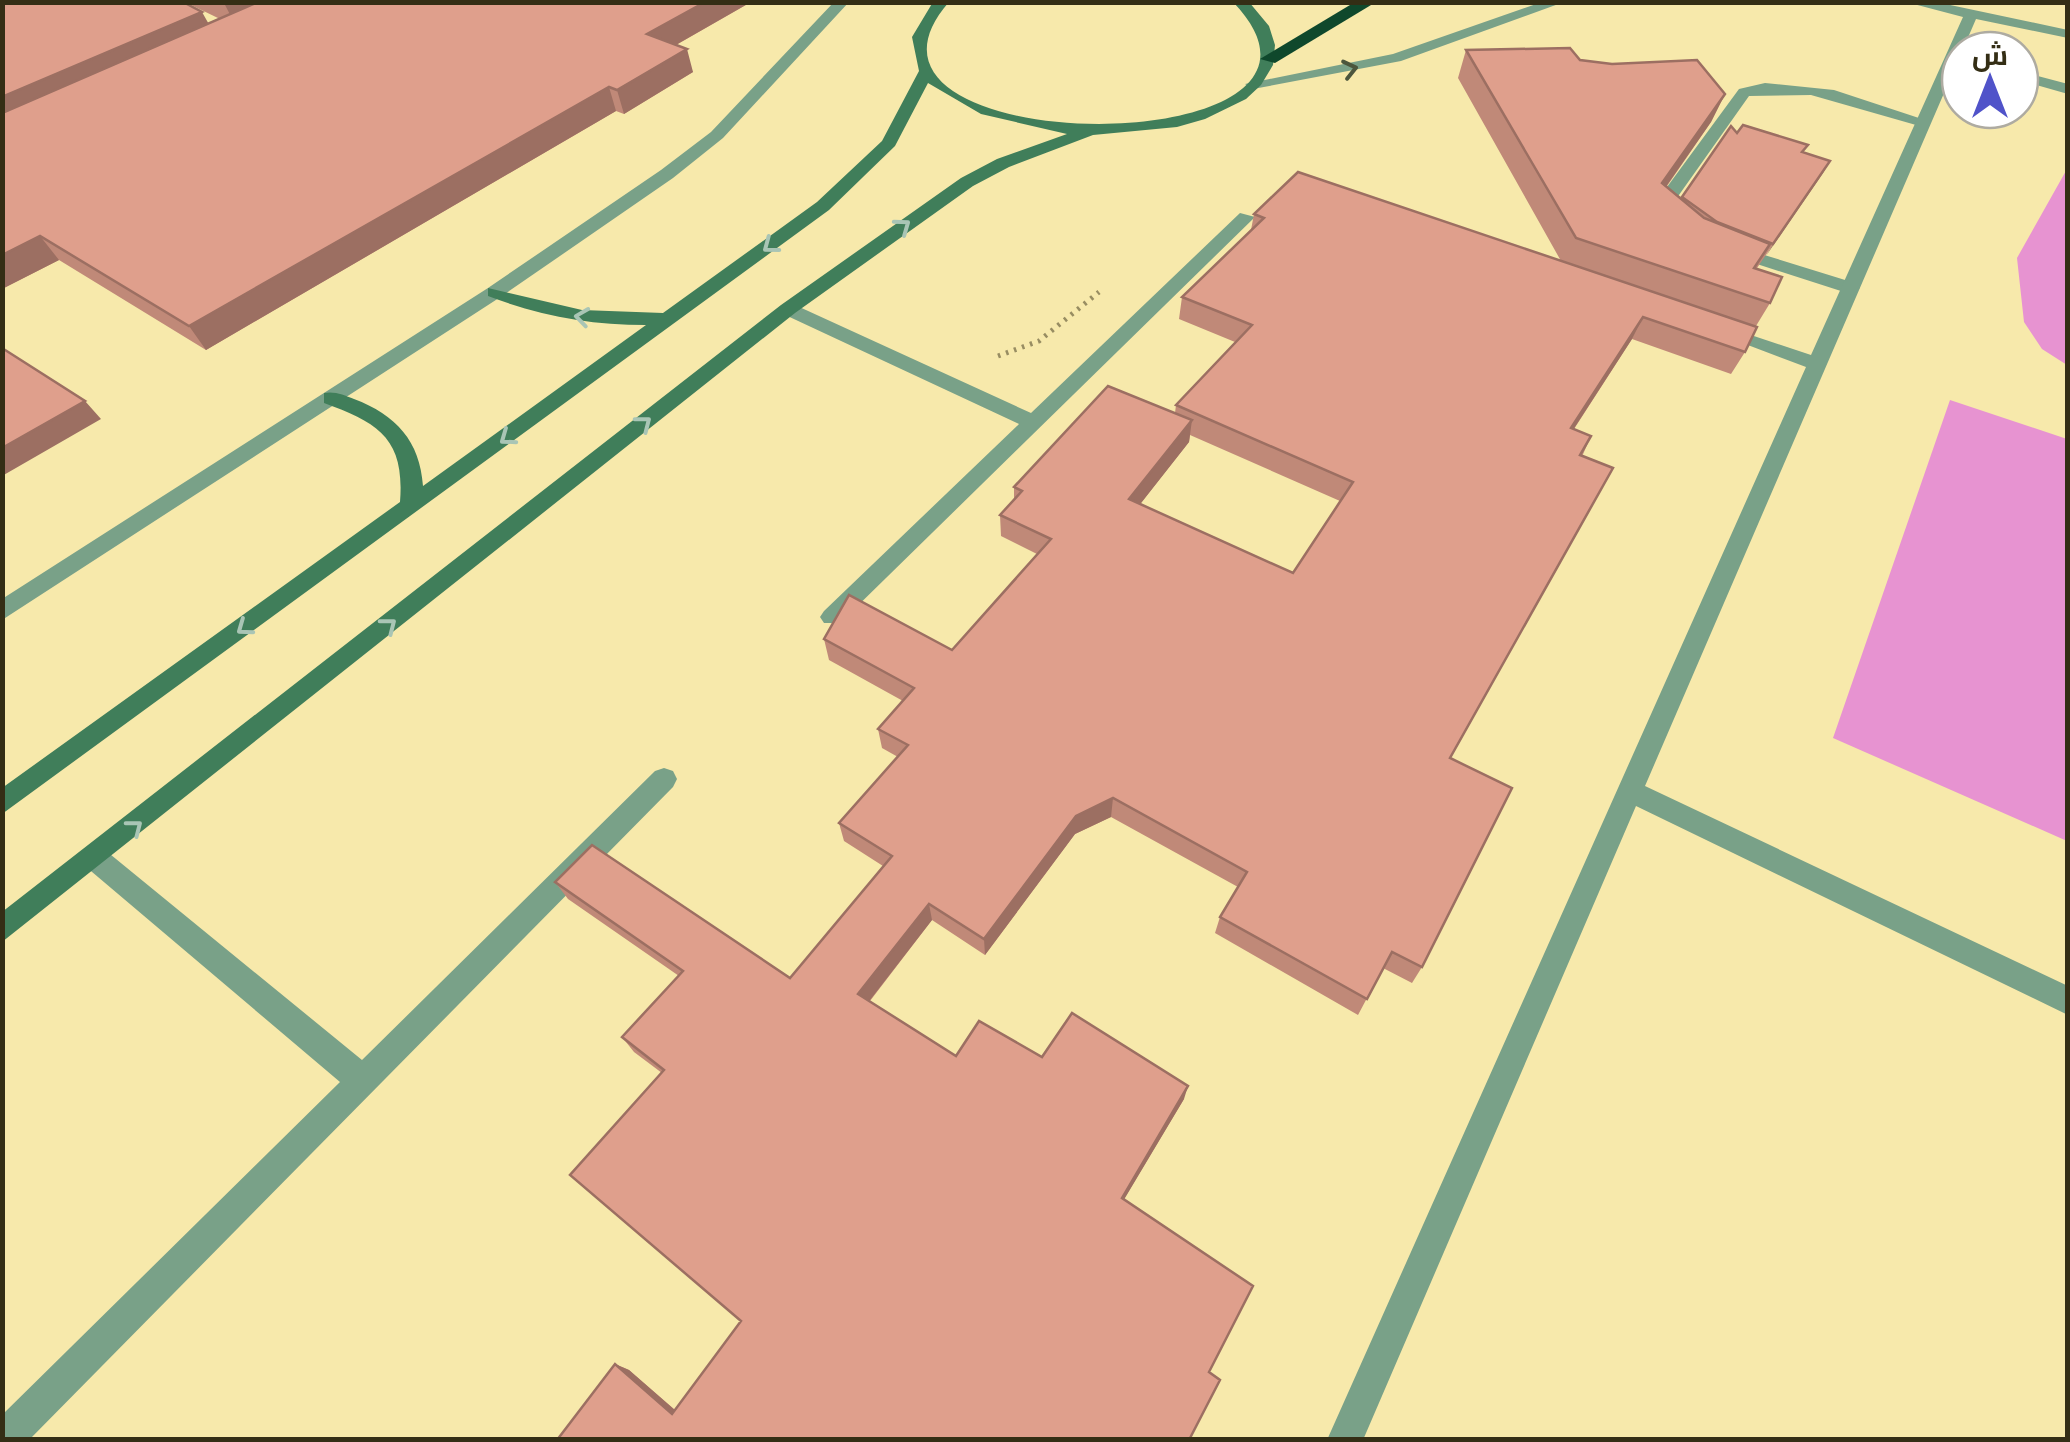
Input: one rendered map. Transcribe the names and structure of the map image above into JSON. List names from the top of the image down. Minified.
{"north":"top"}
